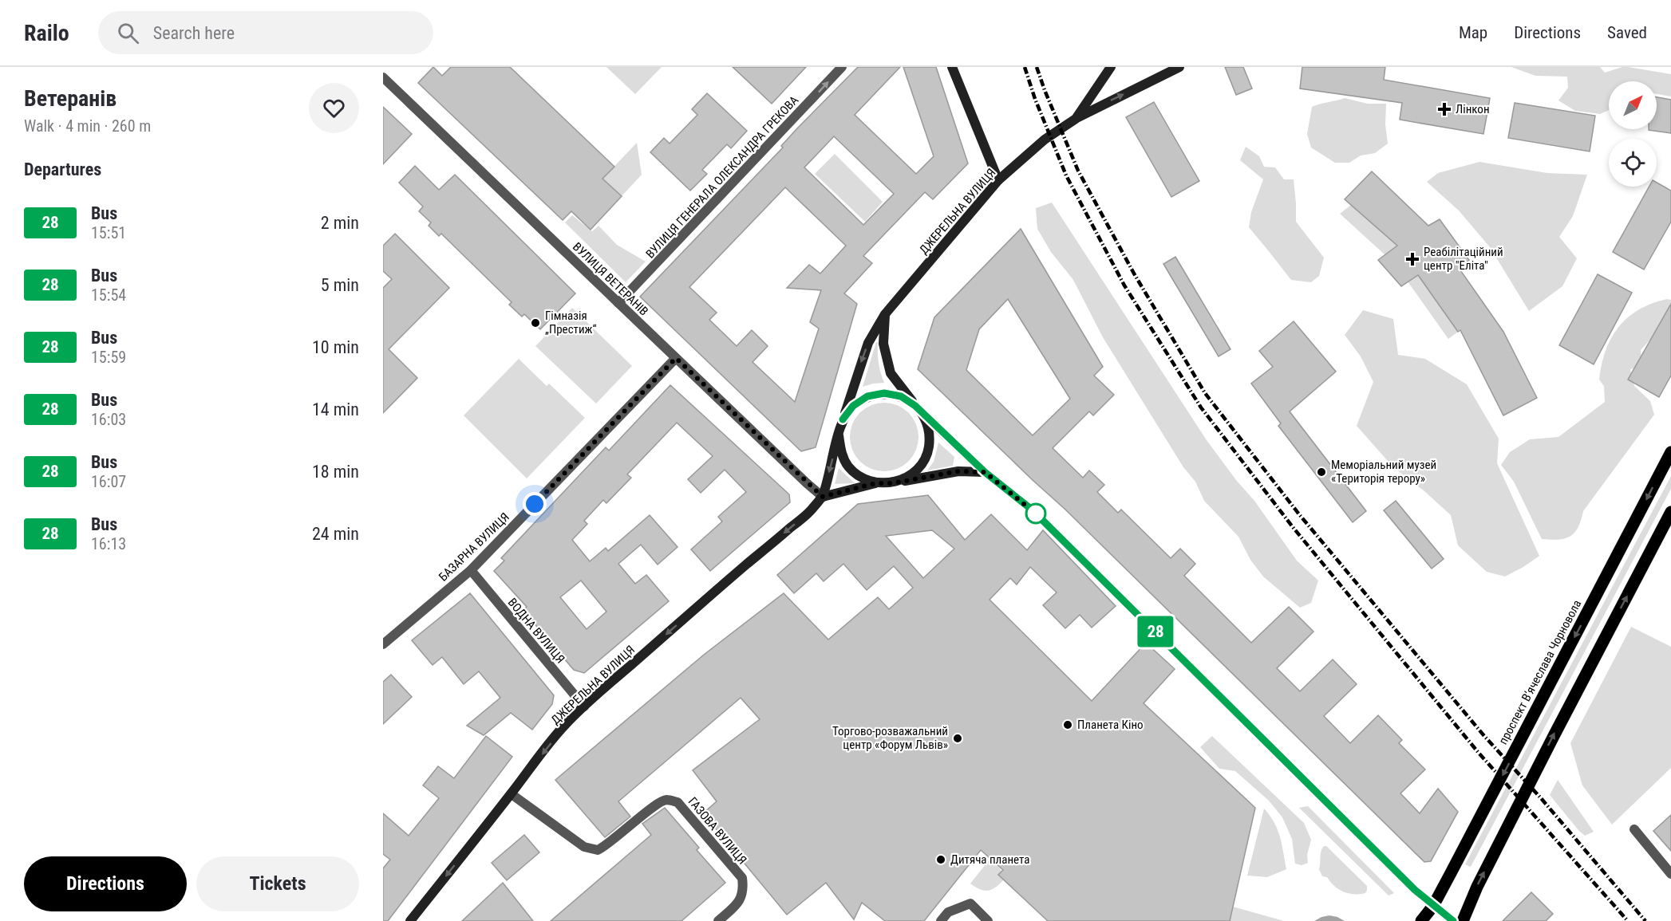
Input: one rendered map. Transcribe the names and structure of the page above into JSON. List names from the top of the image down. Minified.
{"streets":{"main road":["проспект Вʼячеслава Чорновола"],"street":["ВУЛИЦЯ ГЕНЕРАЛА ОЛЕКСАНДРА ГРЕКОВА","ДЖЕРЕЛЬНА ВУЛИЦЯ","ВУЛИЦЯ ВЕТЕРАНІВ","БАЗАРНА ВУЛИЦЯ","ВОДНА ВУЛИЦЯ","ГАЗОВА ВУЛИЦЯ"]},"crossings":[["ВУЛИЦЯ ГЕНЕРАЛА ОЛЕКСАНДРА ГРЕКОВА","ВУЛИЦЯ ВЕТЕРАНІВ"],["ДЖЕРЕЛЬНА ВУЛИЦЯ","ВУЛИЦЯ ВЕТЕРАНІВ"],["ДЖЕРЕЛЬНА ВУЛИЦЯ","ВОДНА ВУЛИЦЯ"],["ДЖЕРЕЛЬНА ВУЛИЦЯ","ГАЗОВА ВУЛИЦЯ"],["ВУЛИЦЯ ВЕТЕРАНІВ","БАЗАРНА ВУЛИЦЯ"],["БАЗАРНА ВУЛИЦЯ","ВОДНА ВУЛИЦЯ"]],"one_way":["ВУЛИЦЯ ГЕНЕРАЛА ОЛЕКСАНДРА ГРЕКОВА","ДЖЕРЕЛЬНА ВУЛИЦЯ"],"places":{"health":["Лінкон","Реабілітаційний центр \"Еліта\""],"other":["Гімназія „Престиж“","Меморіальний музей «Територія терору»","Планета Кіно","Торгово-розважальний центр «Форум Львів»","Дитяча планета"]},"lines":["bus line 28"],"north":"top right","page":{"header":"Railo","search":"Search here","nav":["Map","Directions","Saved"],"heading":[["Ветеранів","Walk · 4 min · 260 m"],"Departures"],"on_map":"28","list":[{"mark":"28","name":"Bus","note":"15:51","value":"2 min"},{"mark":"28","name":"Bus","note":"15:54","value":"5 min"},{"mark":"28","name":"Bus","note":"15:59","value":"10 min"},{"mark":"28","name":"Bus","note":"16:03","value":"14 min"},{"mark":"28","name":"Bus","note":"16:07","value":"18 min"},{"mark":"28","name":"Bus","note":"16:13","value":"24 min"}],"buttons":["Directions","Tickets"]}}
